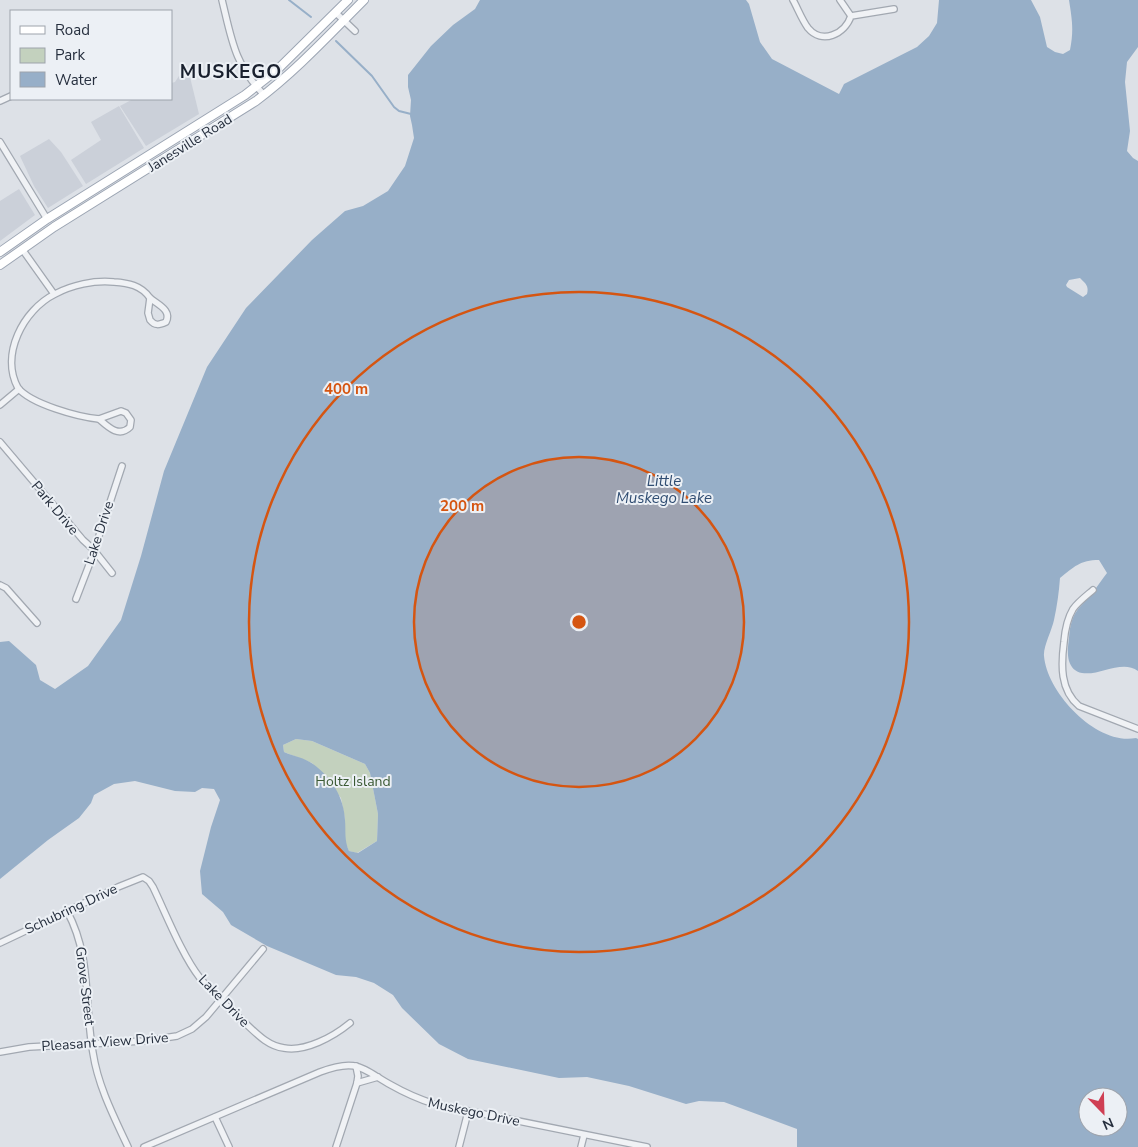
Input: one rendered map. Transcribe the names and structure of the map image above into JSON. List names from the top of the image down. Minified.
{"streets":{"main road":["Janesville Road"],"street":["Park Drive","Lake Drive","Schubring Drive","Grove Street","Pleasant View Drive","Muskego Drive"]},"crossings":[["Park Drive","Lake Drive"],["Lake Drive","Schubring Drive"],["Lake Drive","Pleasant View Drive"],["Schubring Drive","Grove Street"],["Grove Street","Pleasant View Drive"]],"districts":["MUSKEGO"],"water":["Little Muskego Lake"],"parks":["Holtz Island"],"legend":["Road","Park","Water"],"north":"bottom right","rings":["400 m","200 m"]}
